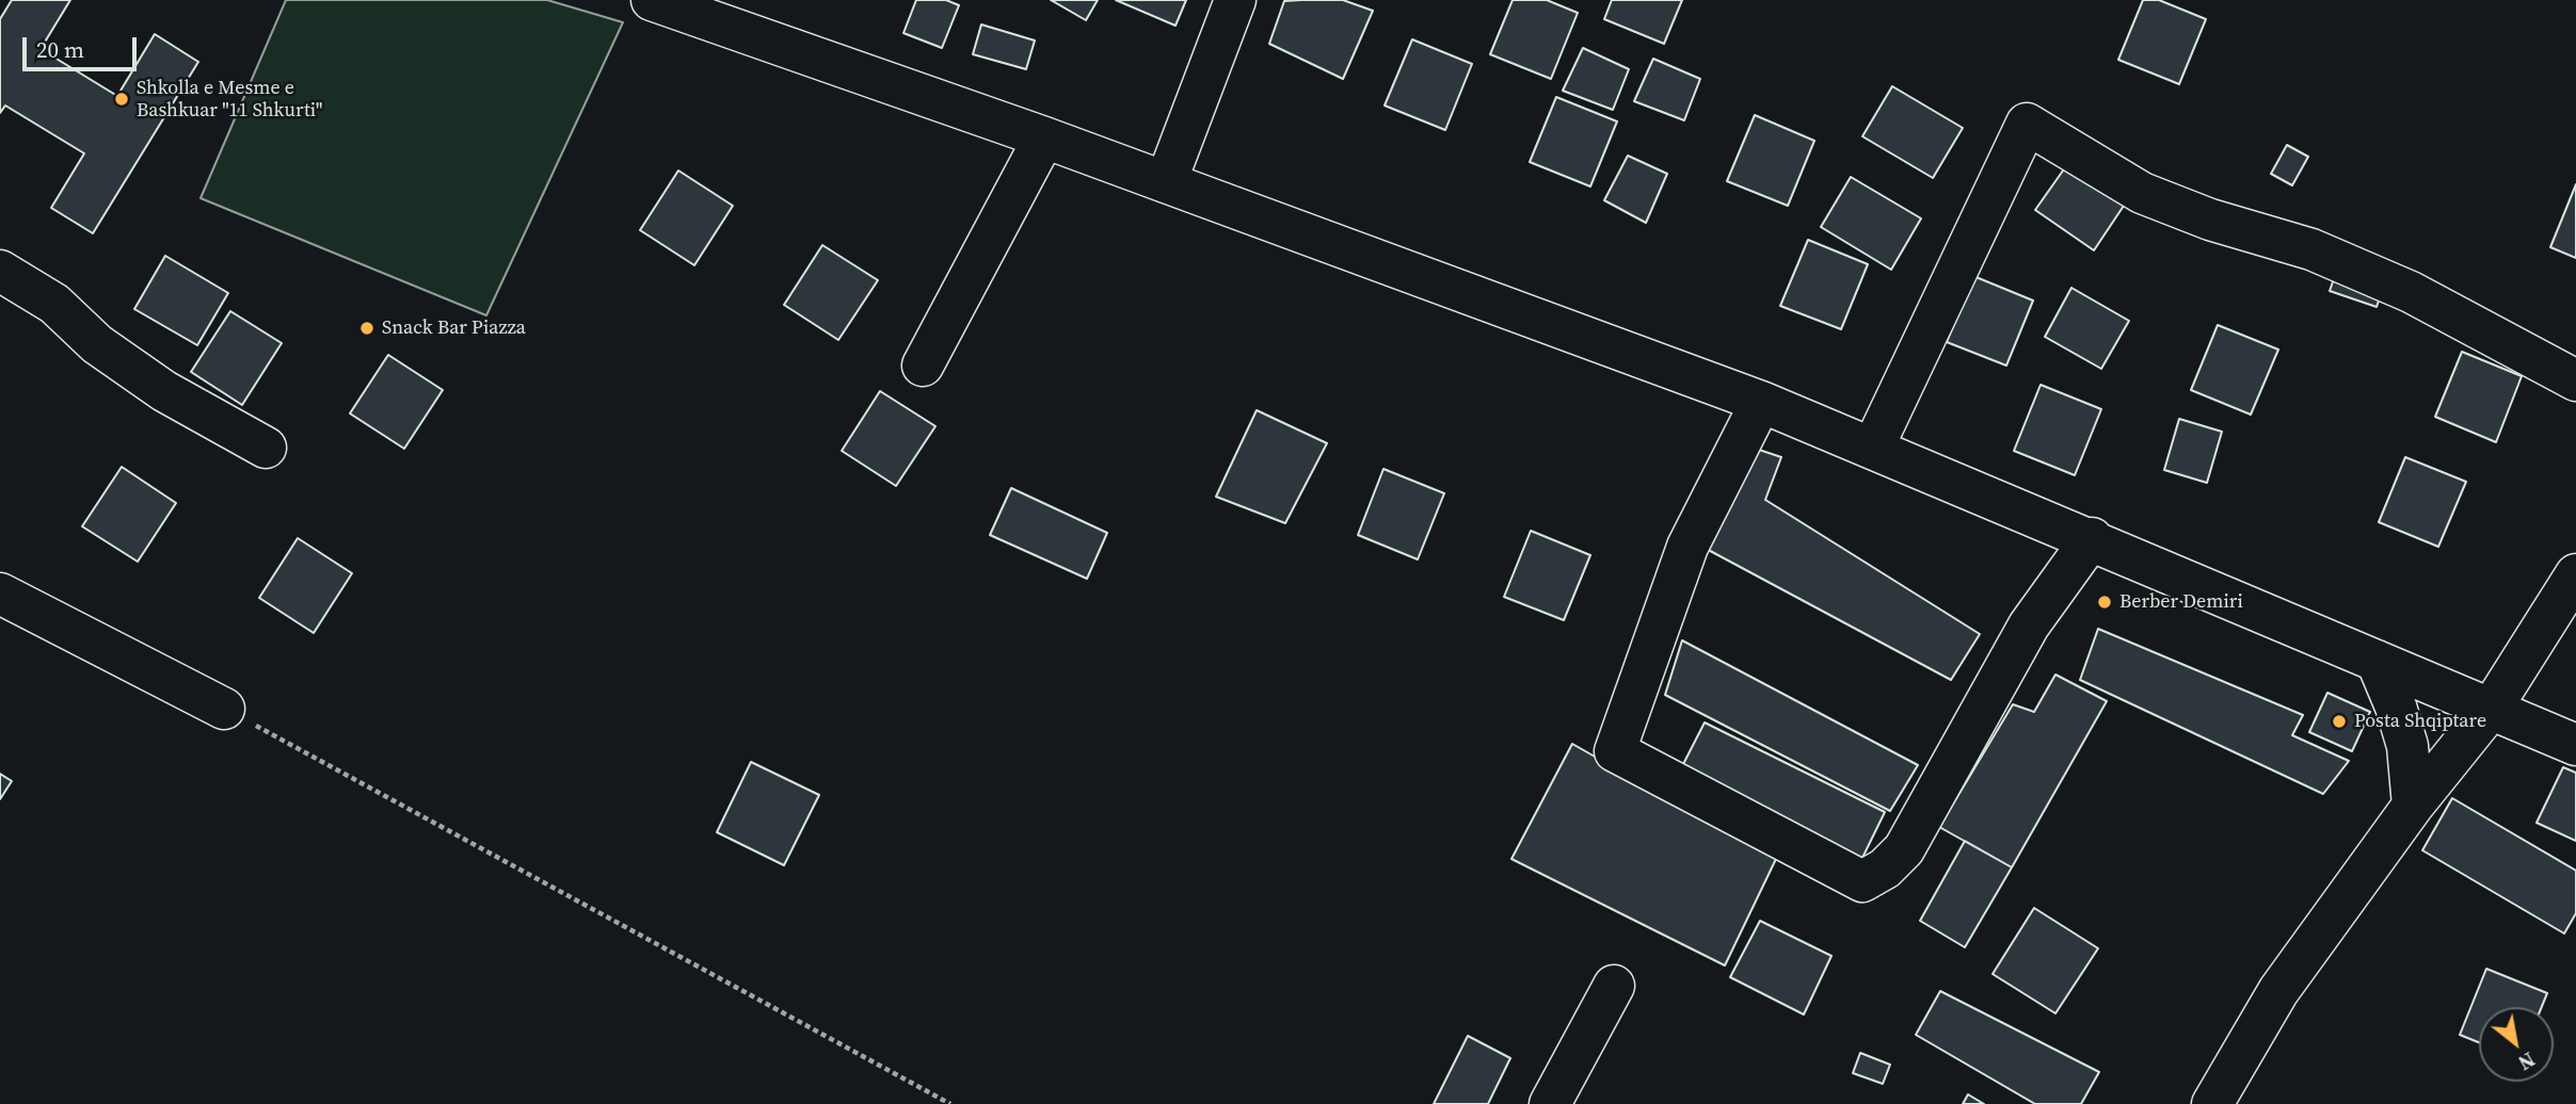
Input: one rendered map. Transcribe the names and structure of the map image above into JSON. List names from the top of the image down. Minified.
{"places":["Shkolla e Mesme e Bashkuar \"11 Shkurti\"","Snack Bar Piazza","Berber Demiri","Posta Shqiptare"],"scale_bar":"20 m","north":"bottom right"}
